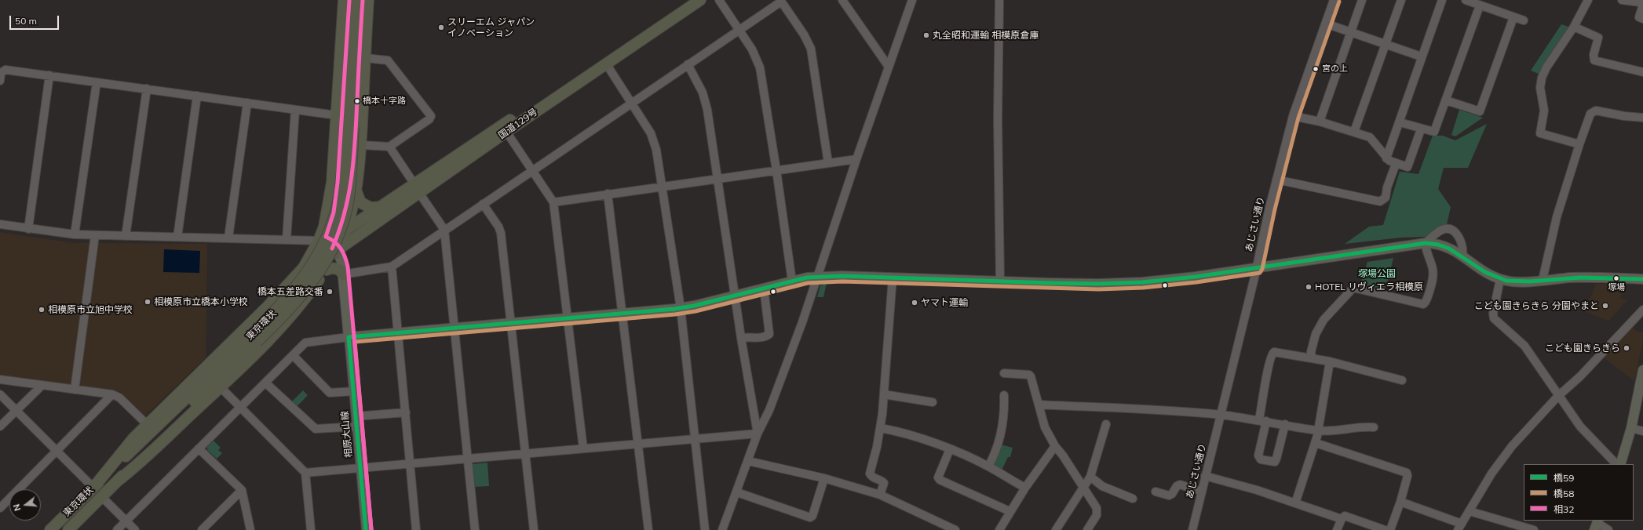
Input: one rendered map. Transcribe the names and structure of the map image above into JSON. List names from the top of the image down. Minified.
{"streets":{"highway":["国道129号","東京環状"],"street":["あじさい通り","相原大山線"]},"parks":["塚場公園"],"places":["スリーエム ジャパン イノベーション","丸全昭和運輸 相模原倉庫","宮の上","橋本十字路","塚場","HOTEL リヴィエラ相模原","橋本五差路交番","相模原市立橋本小学校","ヤマト運輸","こども園きらきら 分園やまと","相模原市立旭中学校","こども園きらきら"],"lines":["transit line 相32","transit line 橋58","transit line 橋59"],"legend":["橋59","橋58","相32"],"scale_bar":"50 m","north":"left"}
